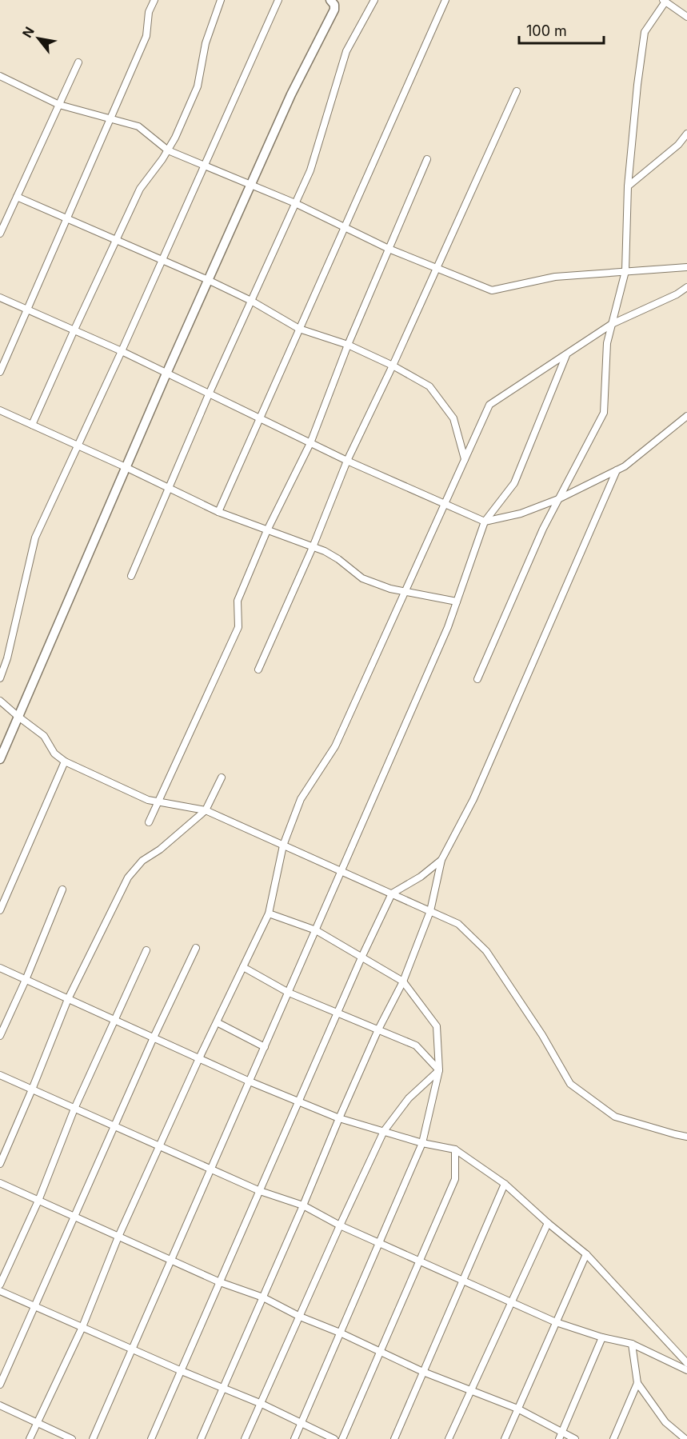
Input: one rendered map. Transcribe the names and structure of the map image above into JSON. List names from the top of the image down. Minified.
{"scale_bar":"100 m","north":"top left"}
